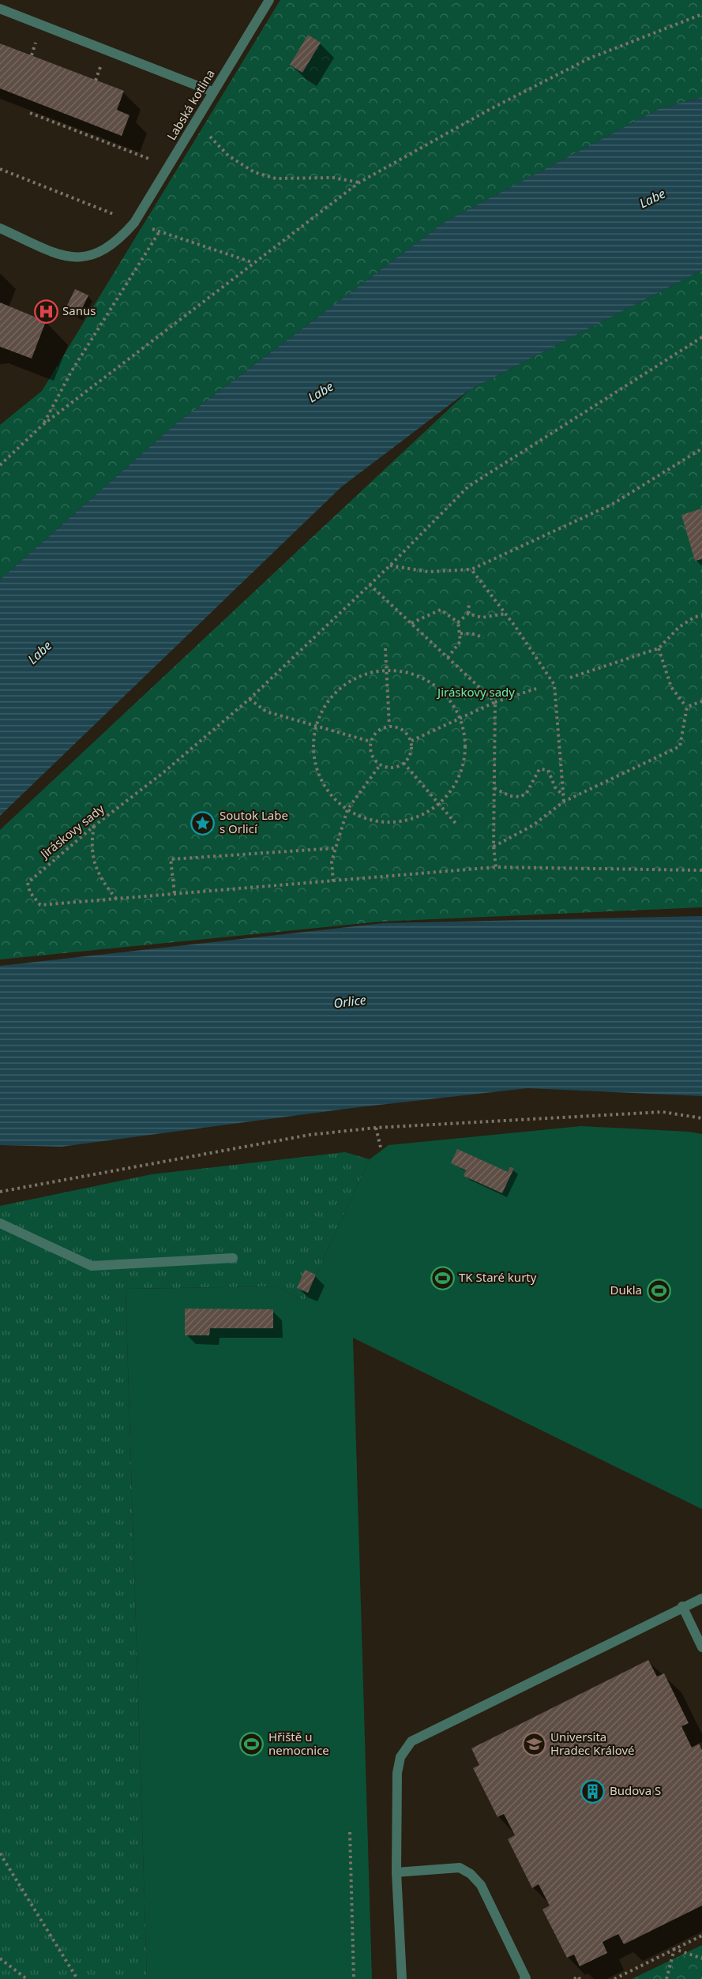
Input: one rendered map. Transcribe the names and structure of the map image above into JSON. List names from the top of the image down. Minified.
{"streets":{"street":["Labská kotlina"],"path":["Jiráskovy sady"]},"water":["Labe","Orlice"],"parks":["Jiráskovy sady"],"places":{"hospital":["Sanus"],"place":["Soutok Labe s Orlicí"],"sports":["TK Staré kurty","Dukla","Hřiště u nemocnice"],"school or university":["Universita Hradec Králové"],"building":["Budova S"]}}
